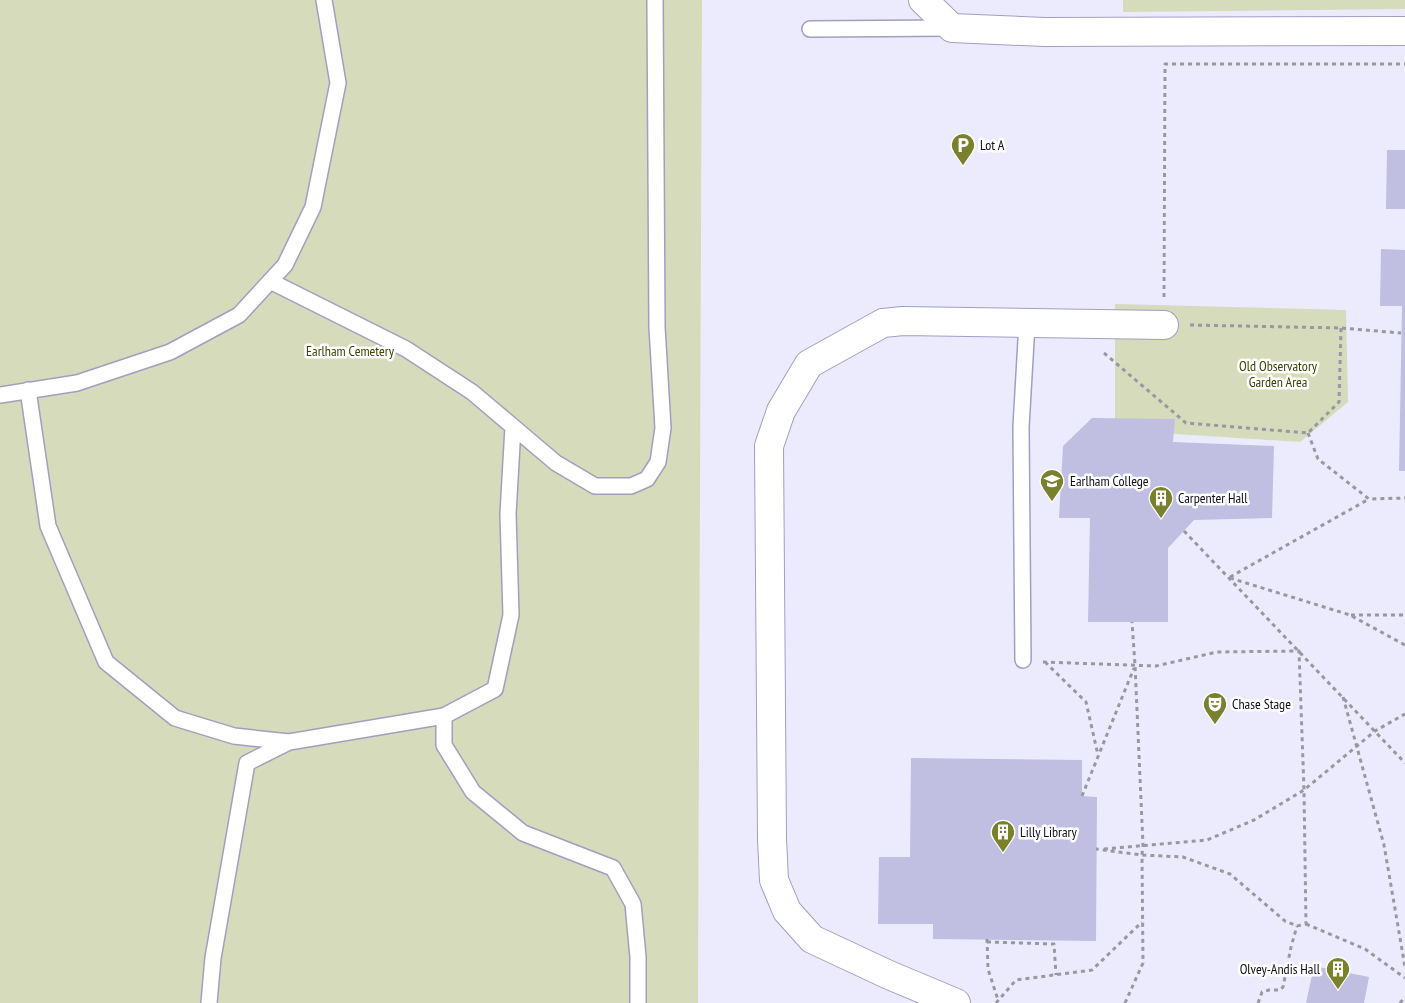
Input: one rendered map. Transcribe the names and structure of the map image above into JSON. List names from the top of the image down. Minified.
{"parks":["Earlham Cemetery","Old Observatory Garden Area"],"places":{"parking":["Lot A"],"school or university":["Earlham College"],"building":["Carpenter Hall","Lilly Library","Olvey-Andis Hall"],"theatre":["Chase Stage"]}}
